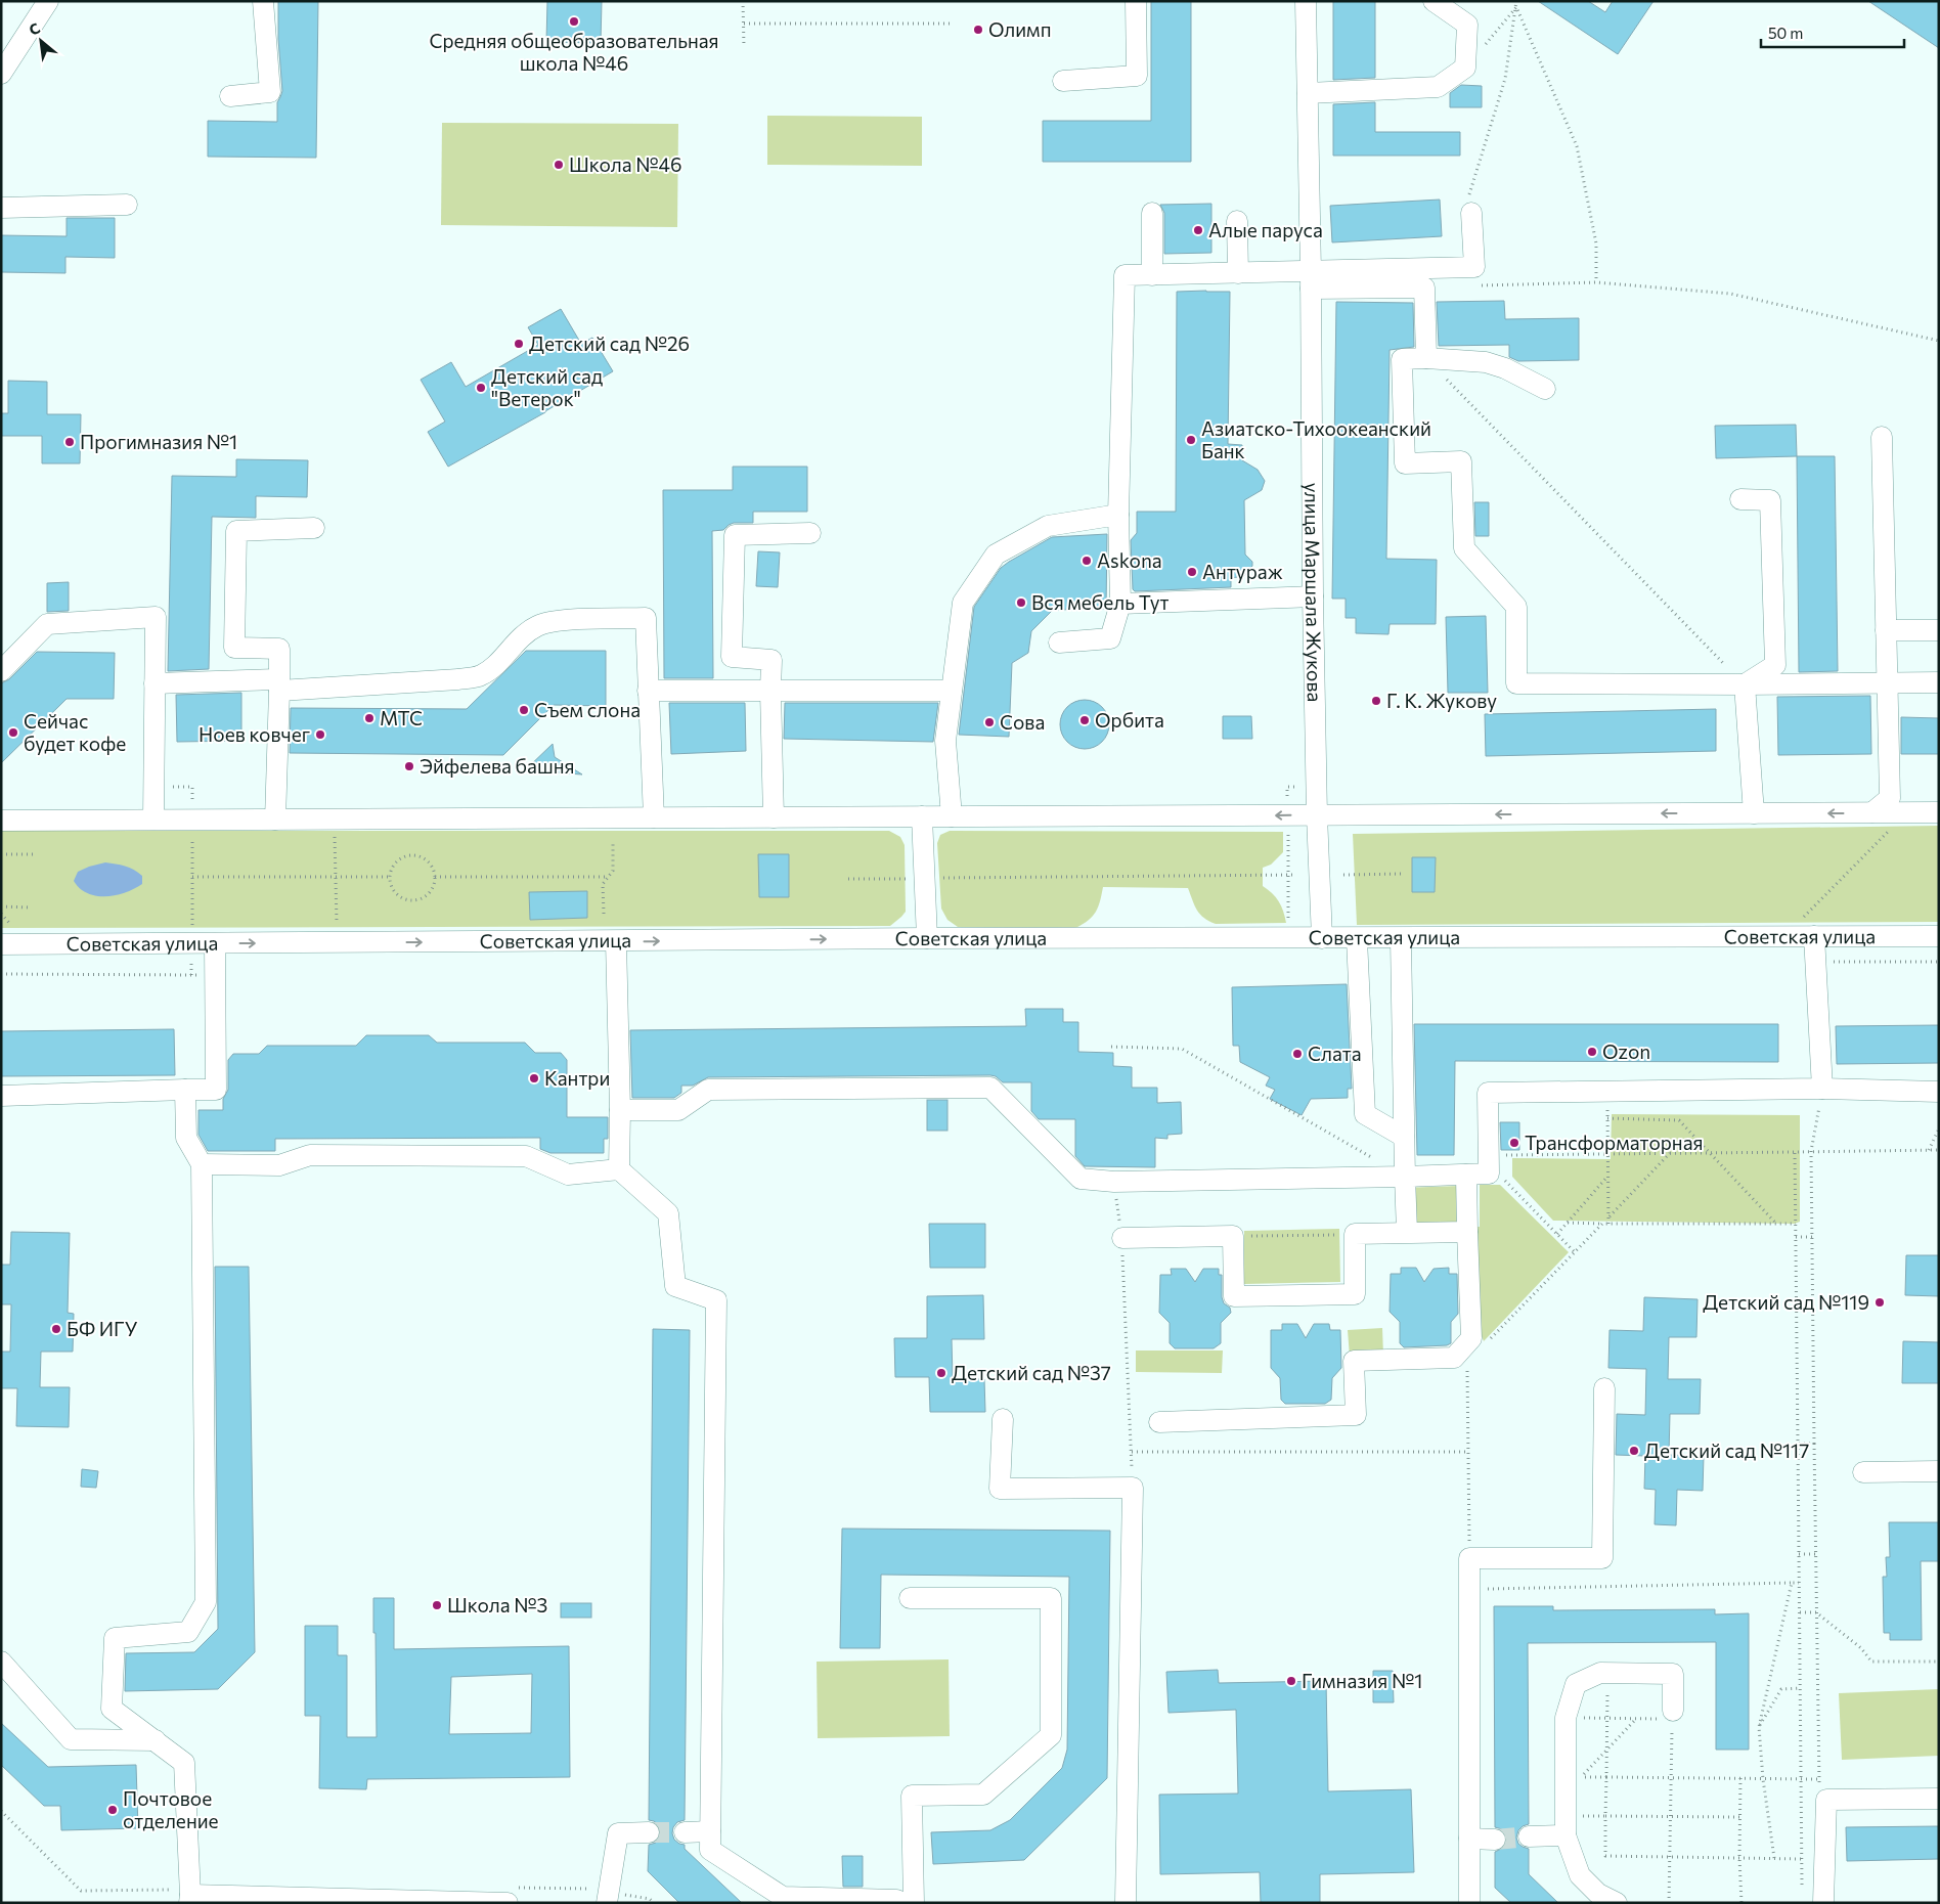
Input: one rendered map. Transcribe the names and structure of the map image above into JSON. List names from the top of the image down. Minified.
{"streets":{"street":["улица Маршала Жукова","Советская улица"]},"crossings":[["улица Маршала Жукова","Советская улица"]],"places":["Средняя общеобразовательная школа №46","Олимп","Школа №46","Алые паруса","Детский сад №26","Детский сад \"Ветерок\"","Азиатско-Тихоокеанский Банк","Прогимназия №1","Askona","Антураж","Вся мебель Тут","Г. К. Жукову","Съем слона","МТС","Орбита","Сова","Сейчас будет кофе","Ноев ковчег","Эйфелева башня","Ozon","Слата","Кантри","Трансформаторная","Детский сад №119","БФ ИГУ","Детский сад №37","Детский сад №117","Школа №3","Гимназия №1","Почтовое отделение"],"scale_bar":"50 m","north":"top left"}
